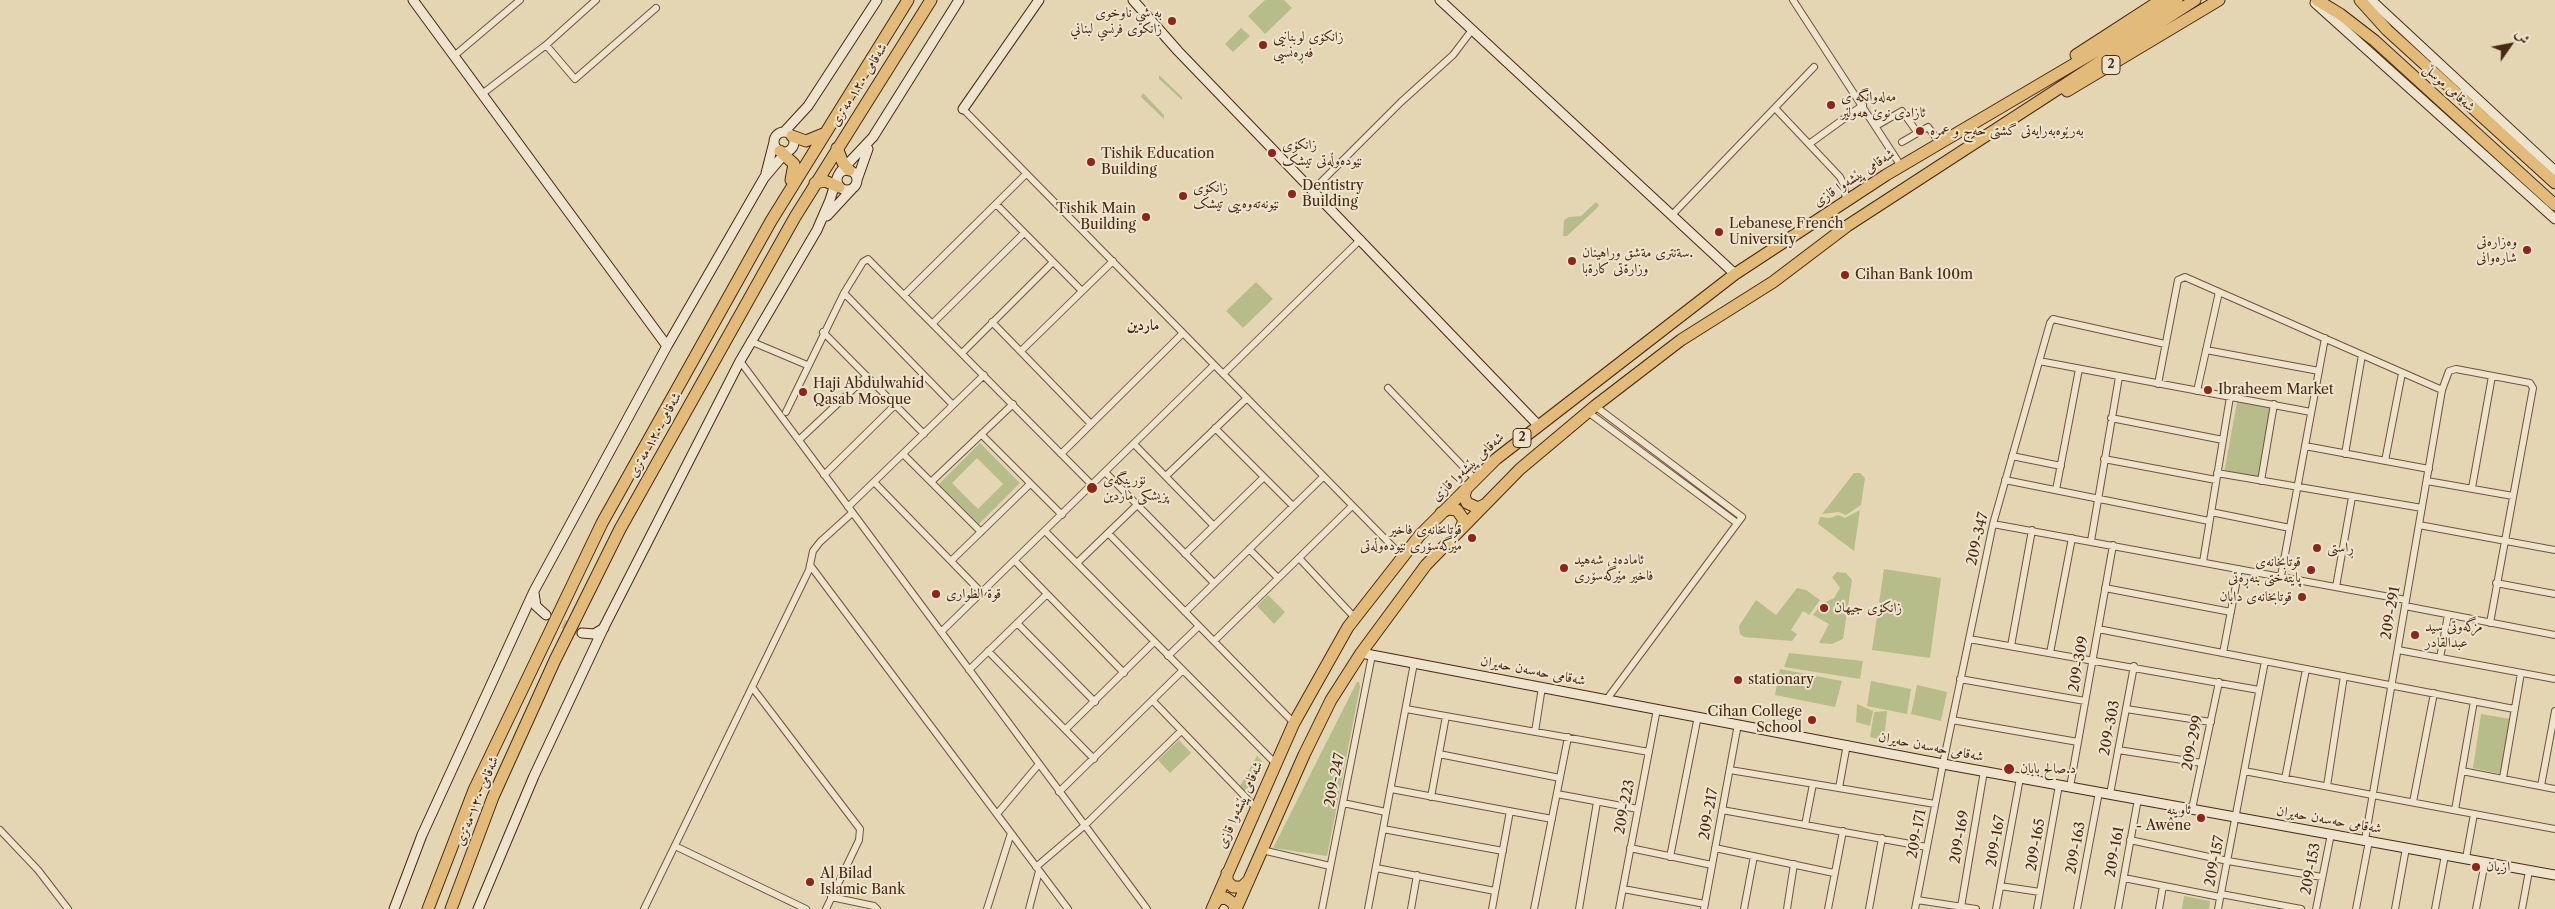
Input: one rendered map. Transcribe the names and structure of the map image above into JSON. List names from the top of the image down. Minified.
{"streets":{"highway":["2","شەقامی ١٢٠ مەتری","شەقامی موسڵ","شەقامی پێشەوا قازی"],"street":["209-347","209-291","209-309","شەقامی حەسەن حەیران","209-303","209-299","209-247","209-223","209-217","209-171","209-169","209-167","209-165","209-163","209-161","209-157","209-153"]},"crossings":[["2","شەقامی حەسەن حەیران"],["2","209-247"],["209-347","شەقامی حەسەن حەیران"],["209-347","209-171"],["209-291","شەقامی حەسەن حەیران"],["209-309","شەقامی حەسەن حەیران"],["شەقامی حەسەن حەیران","209-303"],["شەقامی حەسەن حەیران","209-299"],["شەقامی حەسەن حەیران","209-247"],["شەقامی حەسەن حەیران","209-223"],["شەقامی حەسەن حەیران","209-217"],["شەقامی حەسەن حەیران","209-171"],["شەقامی حەسەن حەیران","209-169"],["شەقامی حەسەن حەیران","209-167"],["شەقامی حەسەن حەیران","209-165"],["شەقامی حەسەن حەیران","209-163"],["شەقامی حەسەن حەیران","209-161"],["شەقامی حەسەن حەیران","209-157"],["شەقامی حەسەن حەیران","209-153"]],"districts":["ماردین"],"places":["به شي ناوخوى زانكوى فرنسي لبناني","زانکۆی لوبنانیی فەڕەنسیی","مەلەوانگە ی ئازادی نوێ هەولێر","بەرێوەبەرایەتی گشتی حەج و عمرە","زانکۆی نێودەوڵەتی تیشک","Tishik Education Building","Dentistry Building","زانکۆی نێونەتەوەییی تیشک","Tishik Main Building","Lebanese French University","وەزارەتی شارەوانی","سةنترى مةشق وراهينان. وزارةتى كارةبا","Cihan Bank 100m","Ibraheem Market","Haji Abdulwahid Qasab Mosque","نۆرینگەی پزیشکی ماردین","قوتابخانەی فاخیر مێرگەسۆری نێودەوڵەتی","ڕاستی","ئامادەیی شەهید فاخیر مێرگەسۆری","قوتابخانەی پایتەختی بنەڕەتی","قوة الطواری","قوتابخانەی دابان","زانکۆی جیھان","مزگەوتی سید عبدالقادر","stationary","Cihan College School","د.صالح بابان","ئاوینە - Awêne","ازيان","Al Bilad Islamic Bank"],"north":"top right"}
